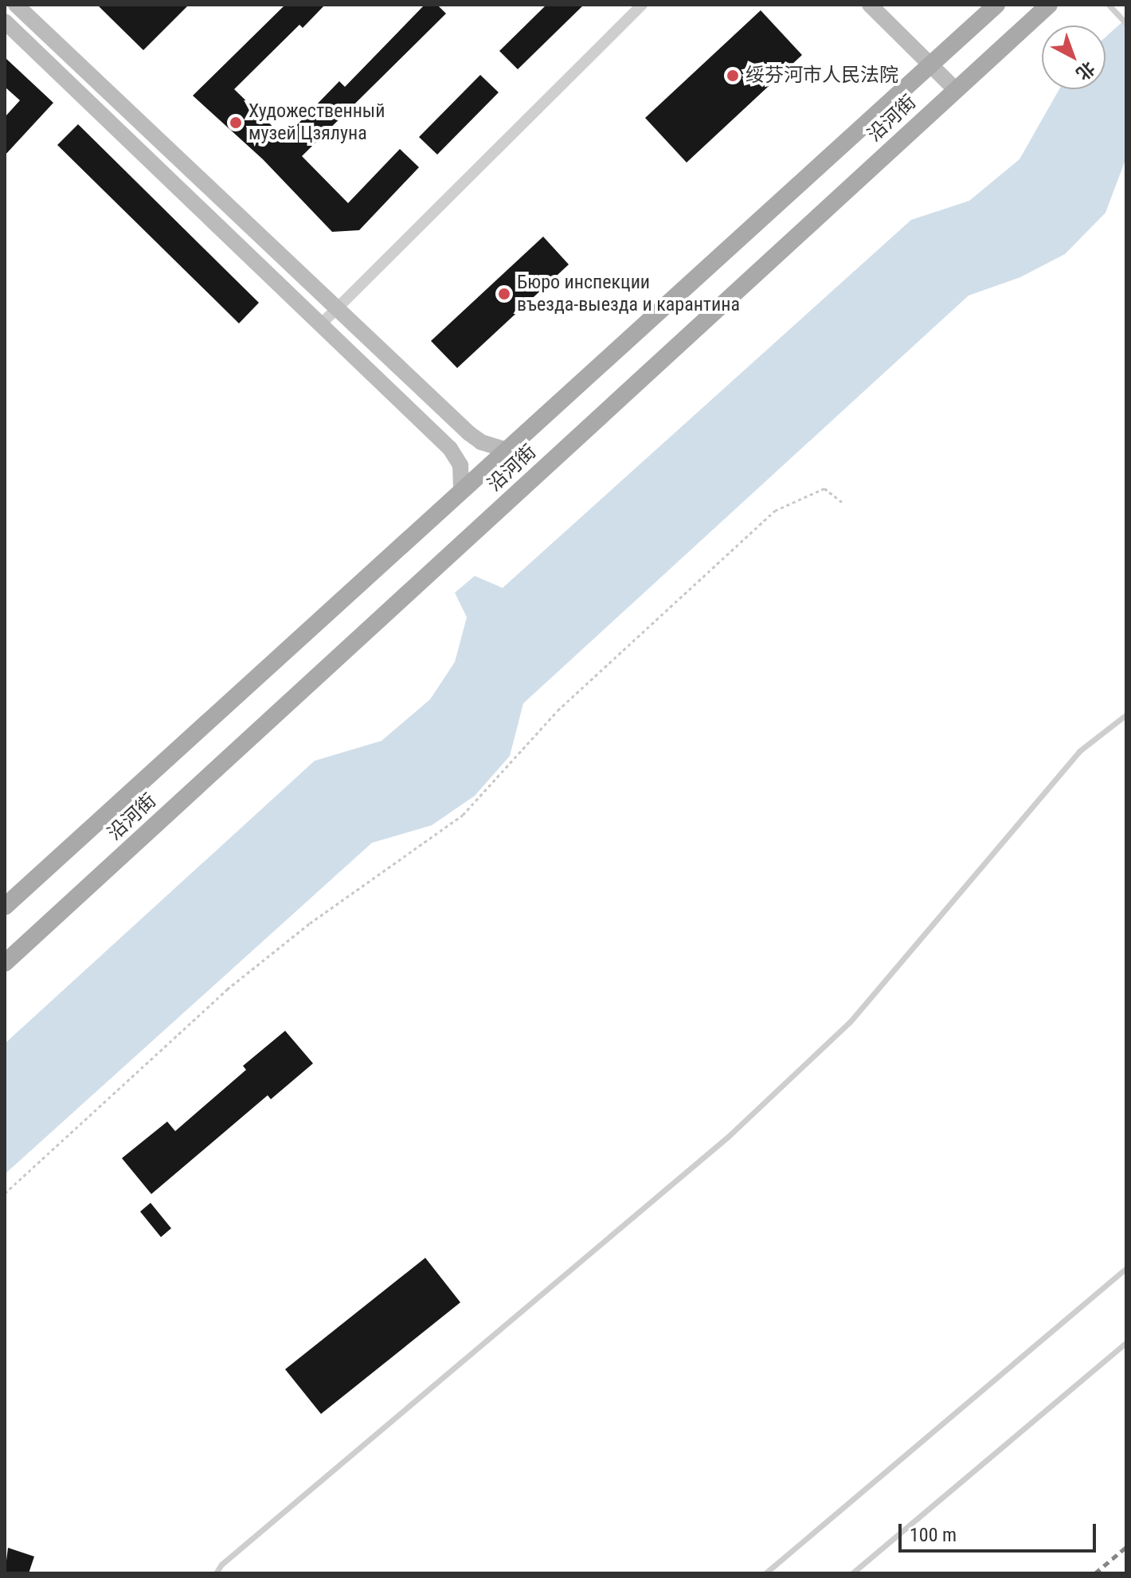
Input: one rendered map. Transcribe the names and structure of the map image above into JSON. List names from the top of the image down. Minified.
{"streets":{"main road":["沿河街"]},"places":["绥芬河市人民法院","Художественный музей Цзялуна","Бюро инспекции въезда-выезда и карантина"],"scale_bar":"100 m","north":"bottom right"}
